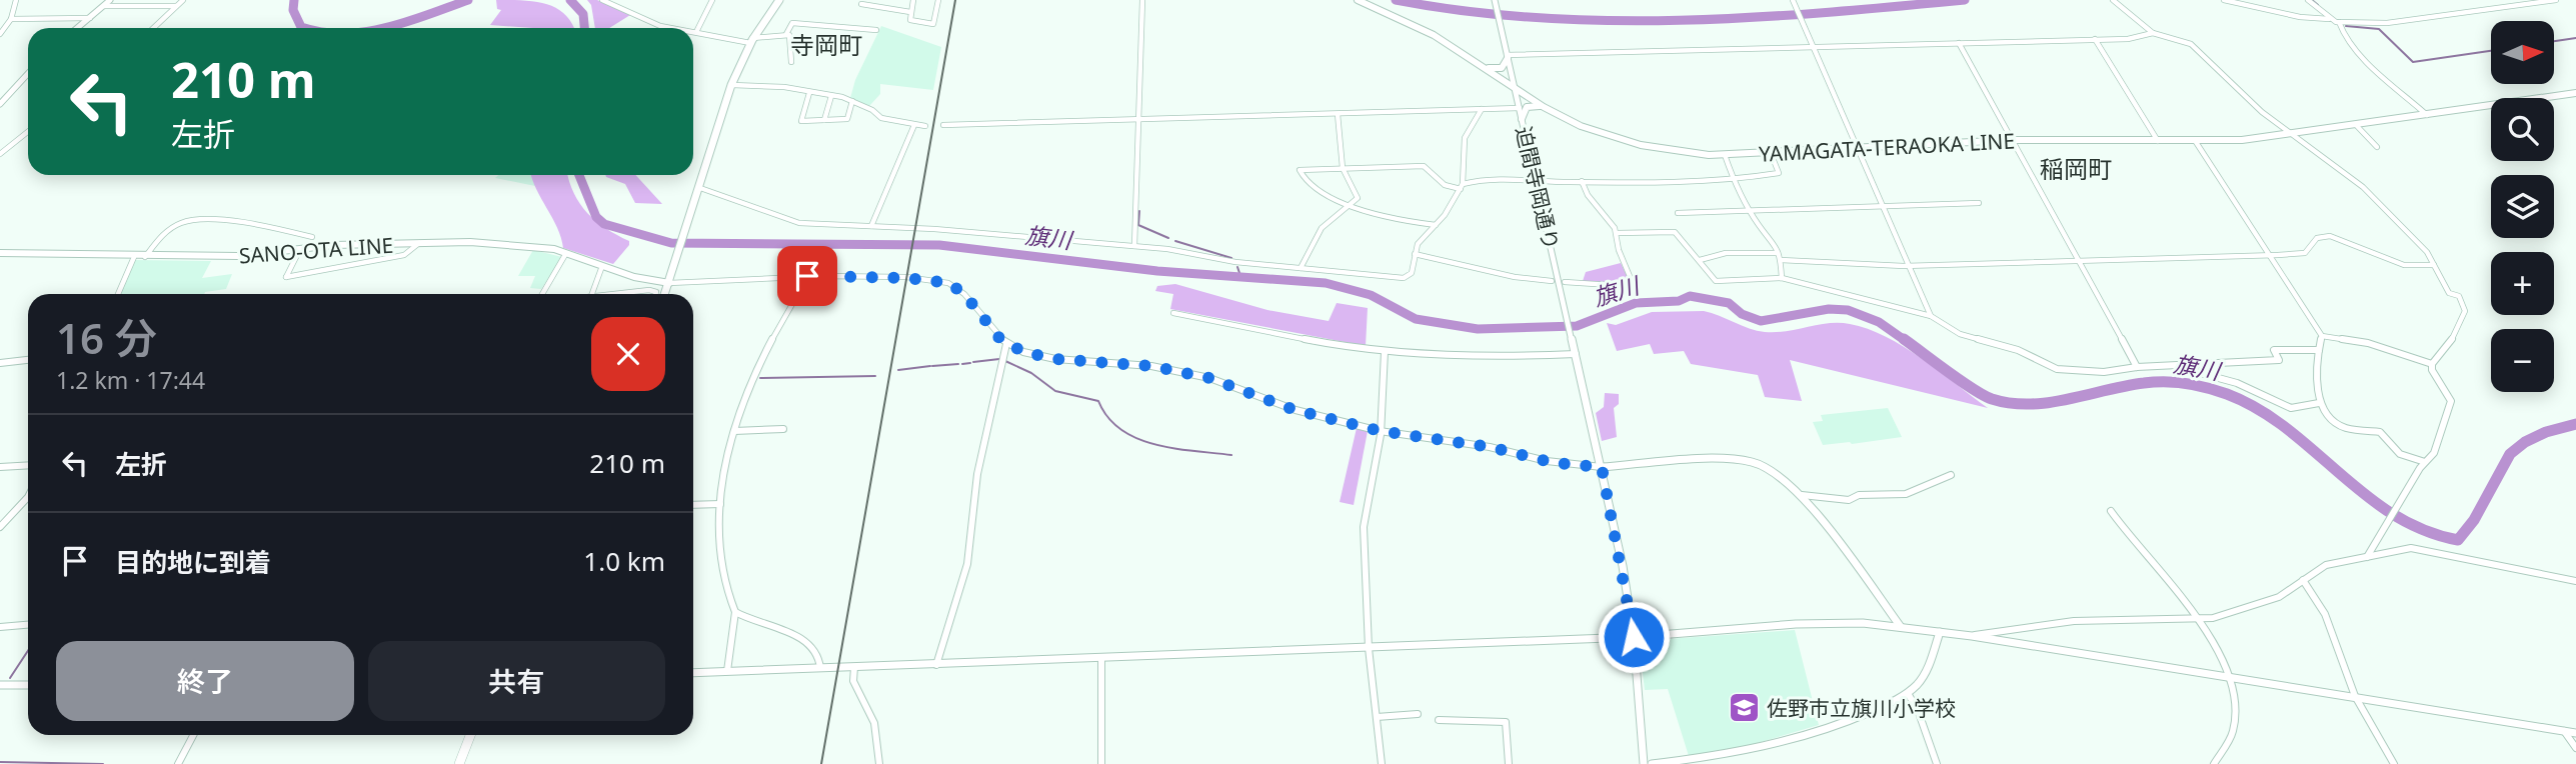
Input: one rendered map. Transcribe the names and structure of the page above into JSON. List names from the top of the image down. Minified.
{"streets":{"main road":["YAMAGATA-TERAOKA LINE","SANO-OTA LINE"],"street":["迫間寺岡通り"]},"crossings":[["YAMAGATA-TERAOKA LINE","迫間寺岡通り"]],"districts":["寺岡町","稲岡町"],"water":["旗川"],"places":{"school or university":["佐野市立旗川小学校"]},"north":"right","page":{"map_buttons":["+","−"],"turn":["210 m","左折"],"heading":["16 分","1.2 km · 17:44"],"list":[{"name":"左折","value":"210 m"},{"name":"目的地に到着","value":"1.0 km"}],"buttons":["終了","共有"]}}
